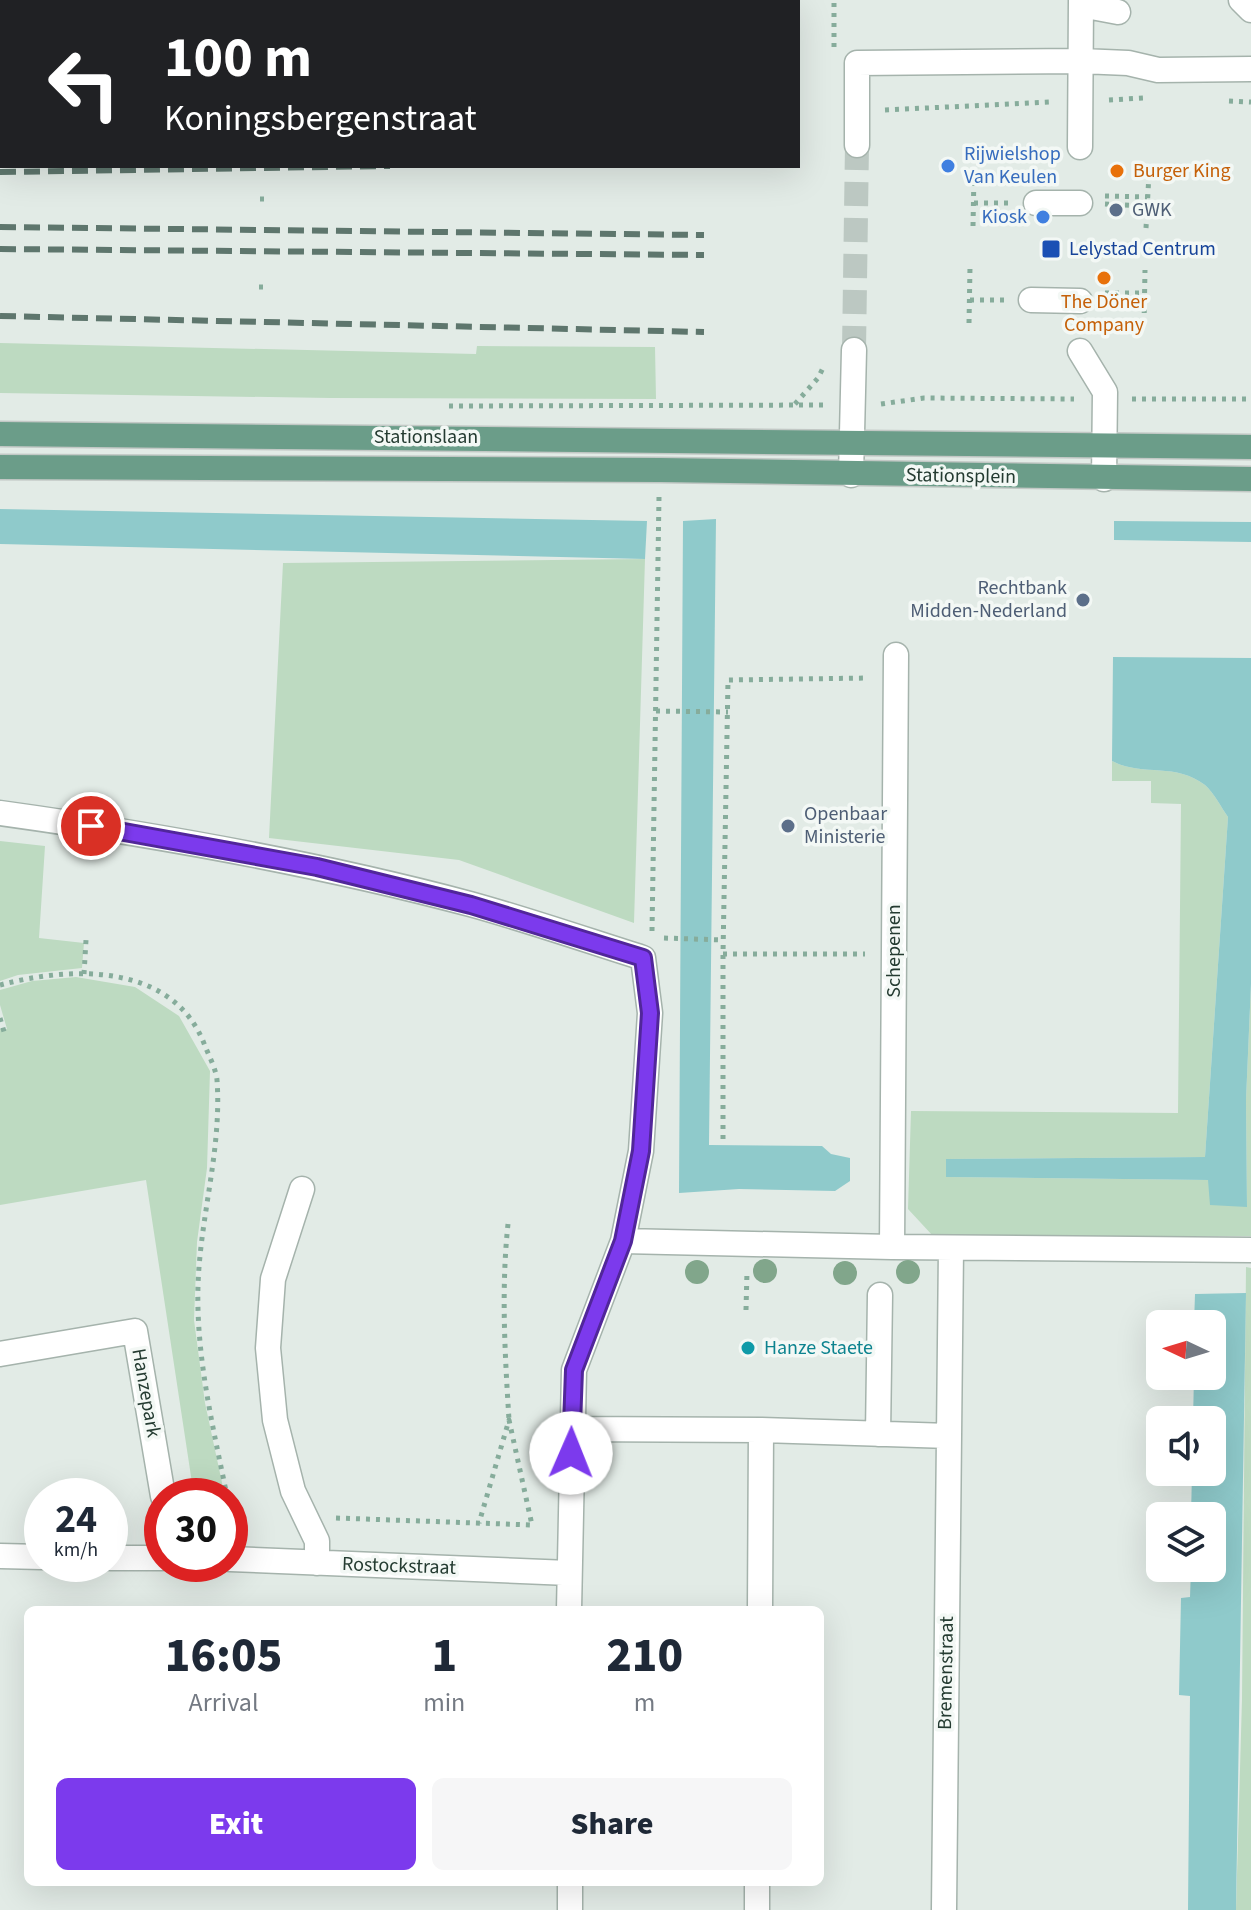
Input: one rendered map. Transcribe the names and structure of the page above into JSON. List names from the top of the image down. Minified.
{"streets":{"main road":["Stationslaan","Stationsplein"],"street":["Schepenen","Hanzepark","Rostockstraat","Bremenstraat"]},"crossings":[["Stationslaan","Stationsplein"]],"places":{"other":["Rijwielshop Van Keulen","Burger King","GWK","Kiosk","The Döner Company","Rechtbank Midden-Nederland","Openbaar Ministerie","Hanze Staete"],"transit":["Lelystad Centrum"]},"north":"left","page":{"turn":["100 m","Koningsbergenstraat"],"speed":"24 km/h","limit":"30","eta":["16:05","Arrival","1","min","210","m"],"buttons":["Exit","Share"]}}
